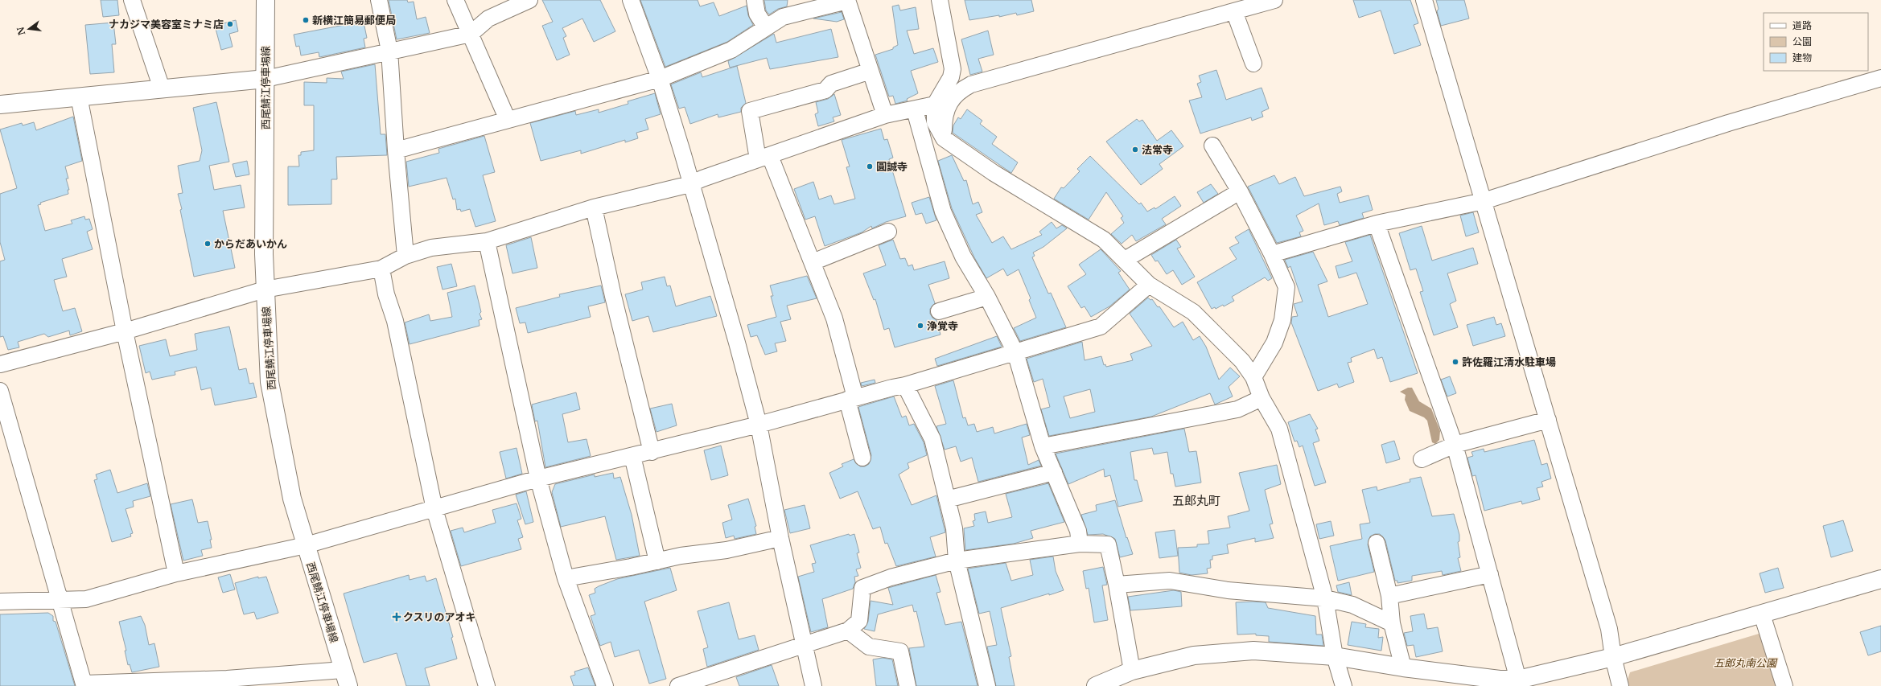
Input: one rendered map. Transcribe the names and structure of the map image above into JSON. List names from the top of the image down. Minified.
{"streets":{"street":["西尾鯖江停車場線"]},"districts":["五郎丸町"],"parks":["五郎丸南公園"],"places":{"other":["新横江簡易郵便局","ナカジマ美容室ミナミ店","法常寺","圓誠寺","からだあいかん","浄覚寺","許佐羅江清水駐車場"],"health":["クスリのアオキ"]},"legend":["道路","公園","建物"],"north":"left"}
